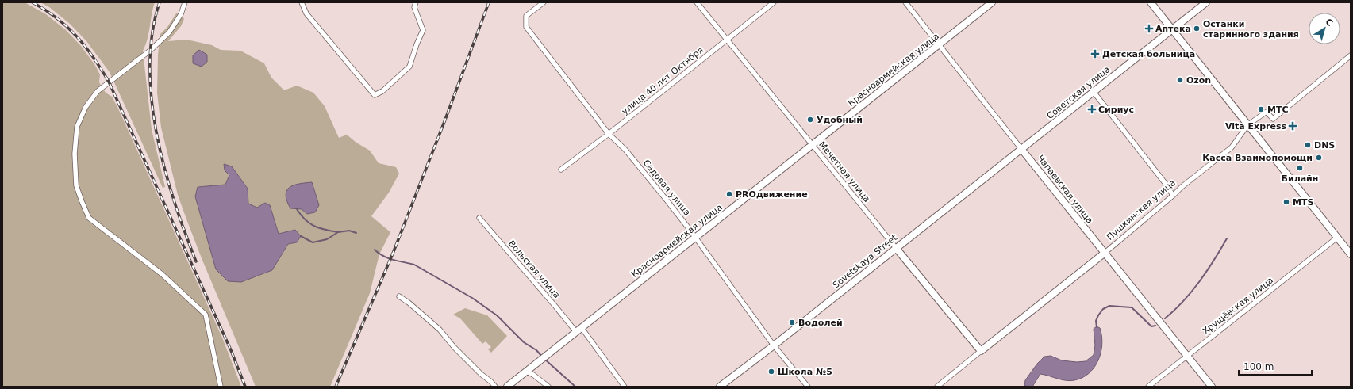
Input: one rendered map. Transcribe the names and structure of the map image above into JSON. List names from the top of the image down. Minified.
{"streets":{"street":["Красноармейская улица","улица 40 лет Октября","Советская улица","Мечетная улица","Садовая улица","Чапаевская улица","Пушкинская улица","Sovetskaya Street","Вольская улица","Хрущёвская улица"]},"crossings":[["Красноармейская улица","Мечетная улица"],["Красноармейская улица","Садовая улица"],["Красноармейская улица","Чапаевская улица"],["Красноармейская улица","Вольская улица"],["улица 40 лет Октября","Мечетная улица"],["улица 40 лет Октября","Садовая улица"],["Советская улица","Чапаевская улица"],["Советская улица","Sovetskaya Street"],["Мечетная улица","Пушкинская улица"],["Мечетная улица","Sovetskaya Street"],["Садовая улица","Sovetskaya Street"],["Чапаевская улица","Пушкинская улица"],["Чапаевская улица","Sovetskaya Street"],["Чапаевская улица","Хрущёвская улица"]],"places":{"health":["Аптека","Детская больница","Сириус","Vita Express"],"other":["Останки старинного здания","Ozon","МТС","Удобный","DNS","Касса Взаимопомощи","Билайн","PROдвижение","MTS","Водолей","Школа №5"]},"scale_bar":"100 m","north":"top right"}
